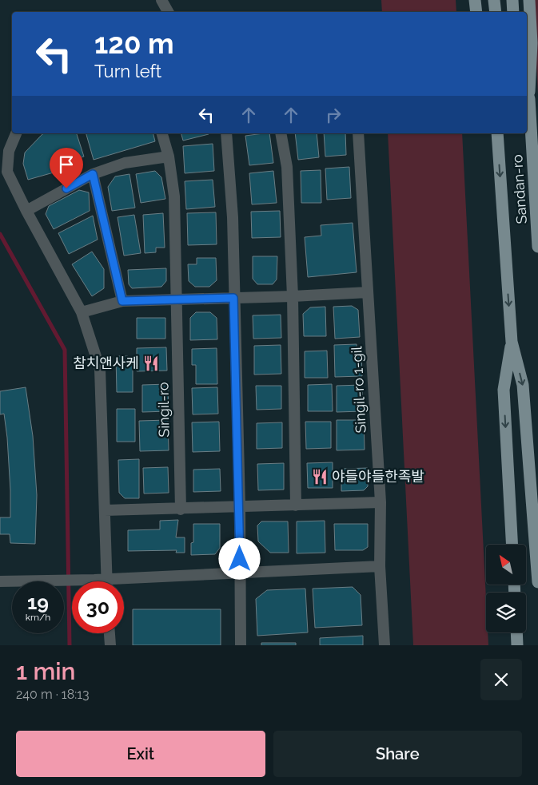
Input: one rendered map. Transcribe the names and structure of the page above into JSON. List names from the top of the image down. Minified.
{"streets":{"main road":["Sandan-ro"],"street":["Singil-ro 1-gil","Singil-ro"]},"places":{"restaurant":["참치앤사케","야들야들한족발"]},"north":"top left","page":{"turn":["120 m","Turn left"],"speed":"19 km/h","limit":"30","heading":["1 min","240 m · 18:13"],"buttons":["Exit","Share"]}}
